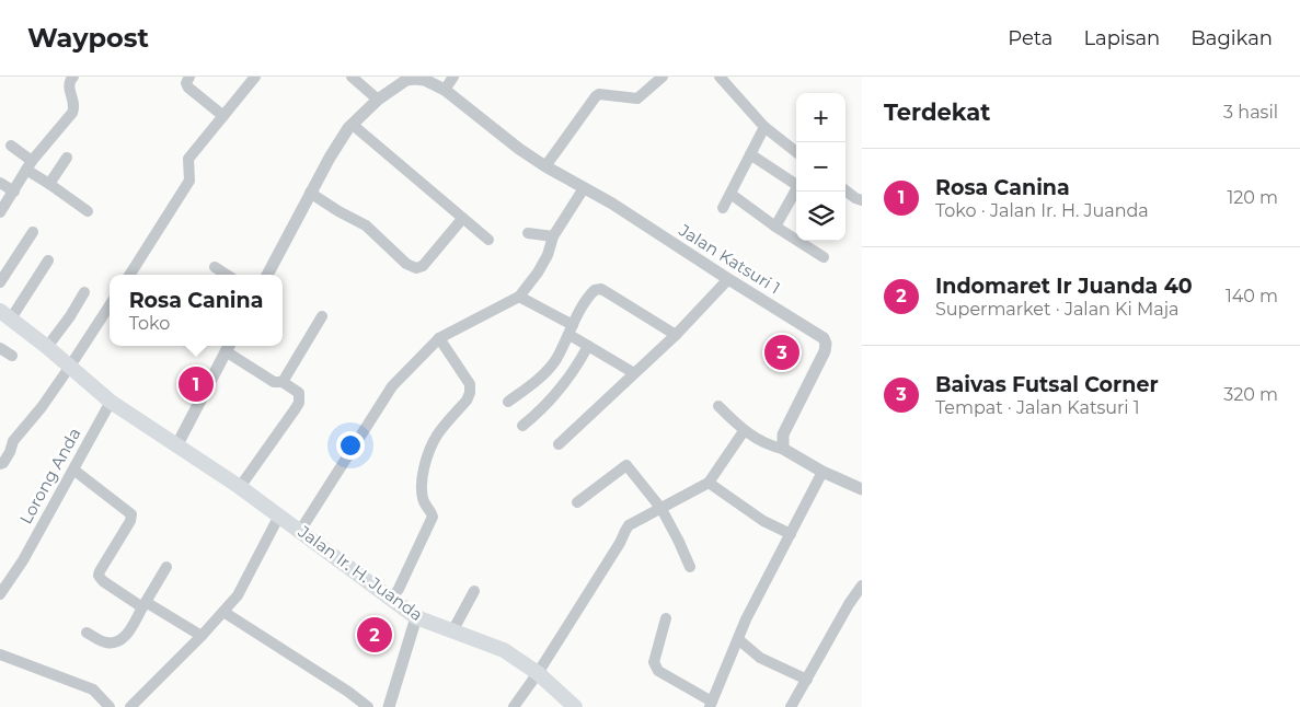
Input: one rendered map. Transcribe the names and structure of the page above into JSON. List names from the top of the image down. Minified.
{"streets":{"main road":["Jalan Ir. H. Juanda"],"street":["Jalan Katsuri 1","Lorong Anda"]},"crossings":[["Lorong Anda","Jalan Ir. H. Juanda"]],"page":{"header":"Waypost","nav":["Peta","Lapisan","Bagikan"],"heading":["Terdekat","3 hasil"],"map_buttons":["+","−"],"list":[{"mark":"1","name":"Rosa Canina","note":"Toko · Jalan Ir. H. Juanda","value":"120 m"},{"mark":"2","name":"Indomaret Ir Juanda 40","note":"Supermarket · Jalan Ki Maja","value":"140 m"},{"mark":"3","name":"Baivas Futsal Corner","note":"Tempat · Jalan Katsuri 1","value":"320 m"}],"popup":["Rosa Canina","Toko"],"pins":["3","1","2"]}}
